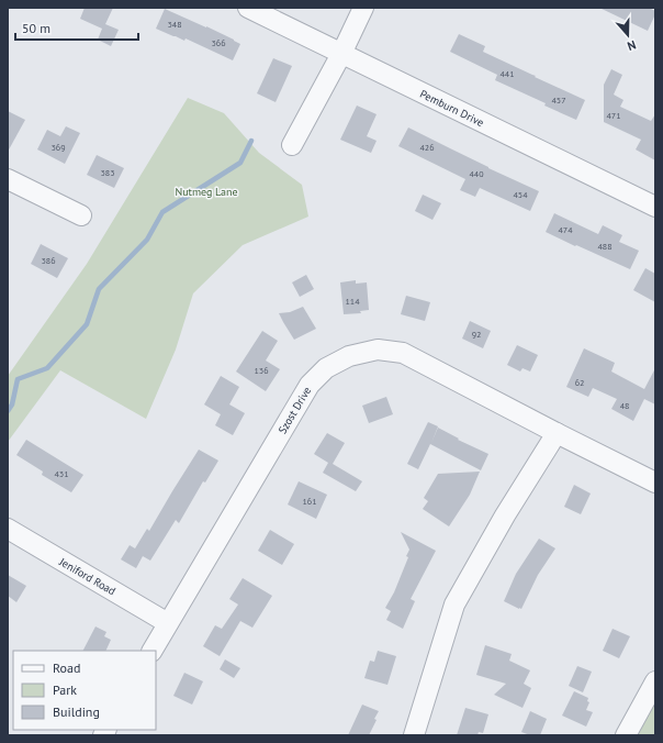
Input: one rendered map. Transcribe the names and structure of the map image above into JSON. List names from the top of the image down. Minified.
{"streets":{"street":["Pemburn Drive","Szost Drive","Jeniford Road"]},"crossings":[["Szost Drive","Jeniford Road"]],"parks":["Nutmeg Lane"],"house_numbers":["348","366","441","457","471","369","426","383","440","454","474","488","386","114","92","136","62","48","431","161"],"legend":["Road","Park","Building"],"scale_bar":"50 m","north":"bottom"}
